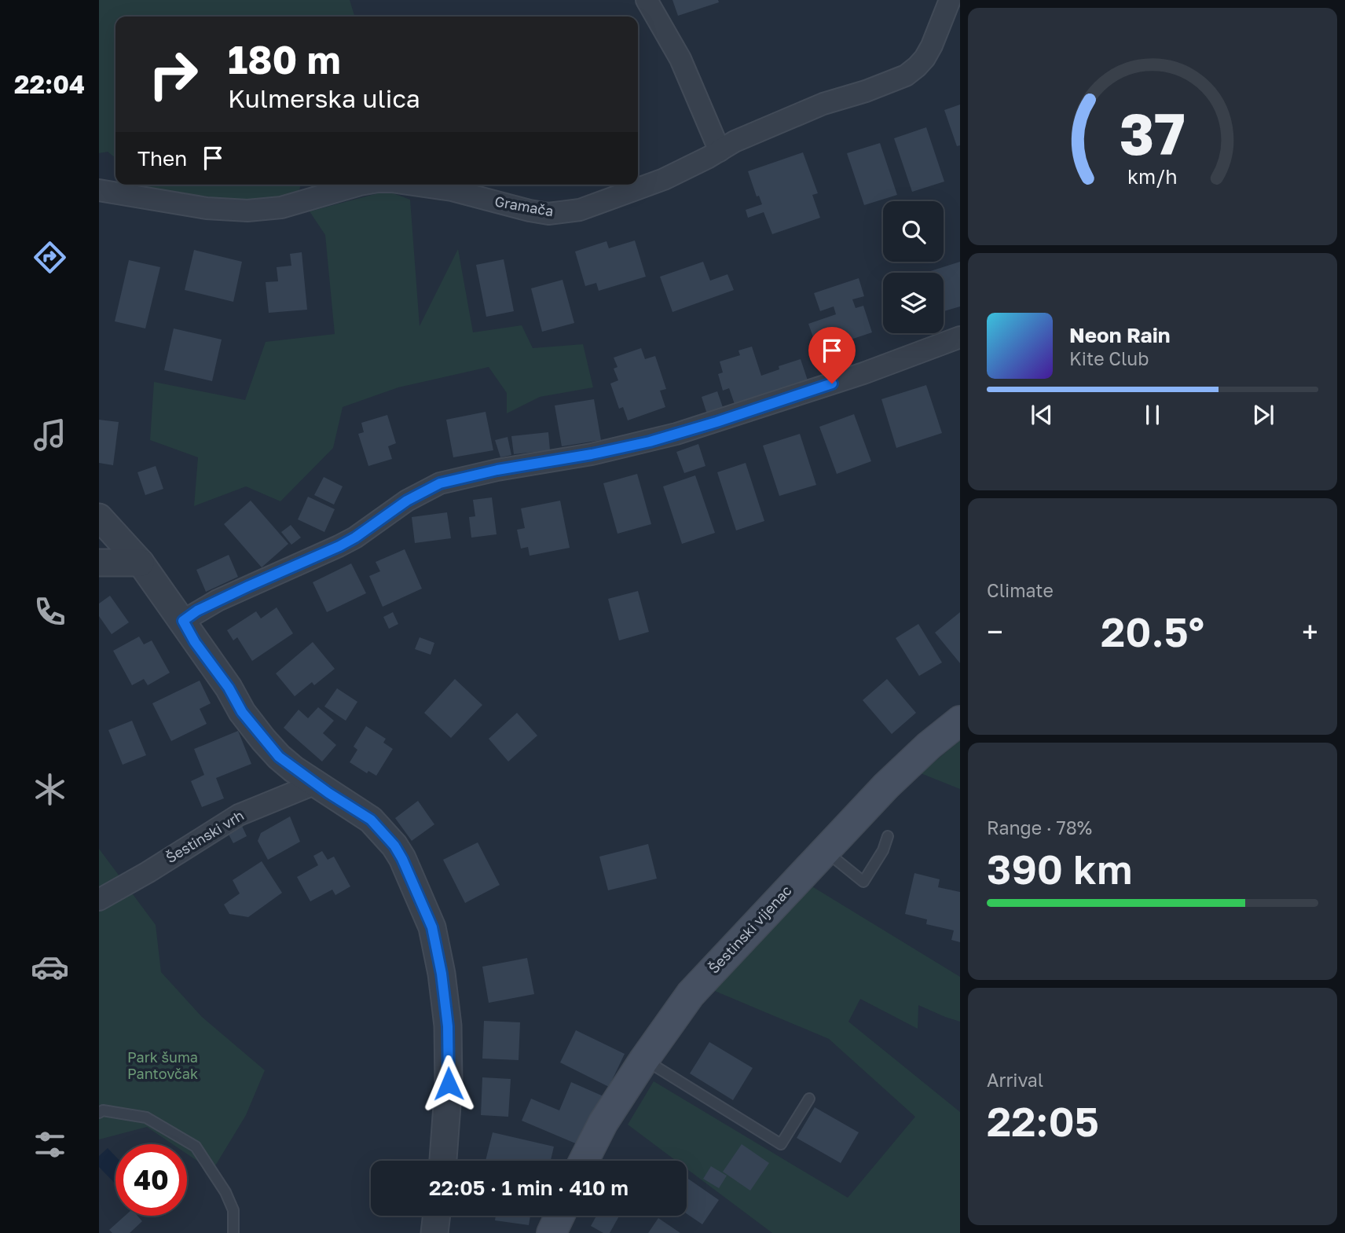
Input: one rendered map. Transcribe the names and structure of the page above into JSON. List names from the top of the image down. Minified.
{"streets":{"main road":["Šestinski vijenac"],"street":["Gramača","Šestinski vrh"]},"parks":["Park šuma Pantovčak"],"page":{"tabs":"22:04","turn":["180 m","Kulmerska ulica"],"then":"Then","song":["Neon Rain","Kite Club"],"tile":["Climate",["Range · 78%","390 km"],["Arrival","22:05"]],"heat":["−","20.5°","+"],"limit":"40","trip":"22:05 · 1 min · 410 m","gauge":["37","km/h"]}}
